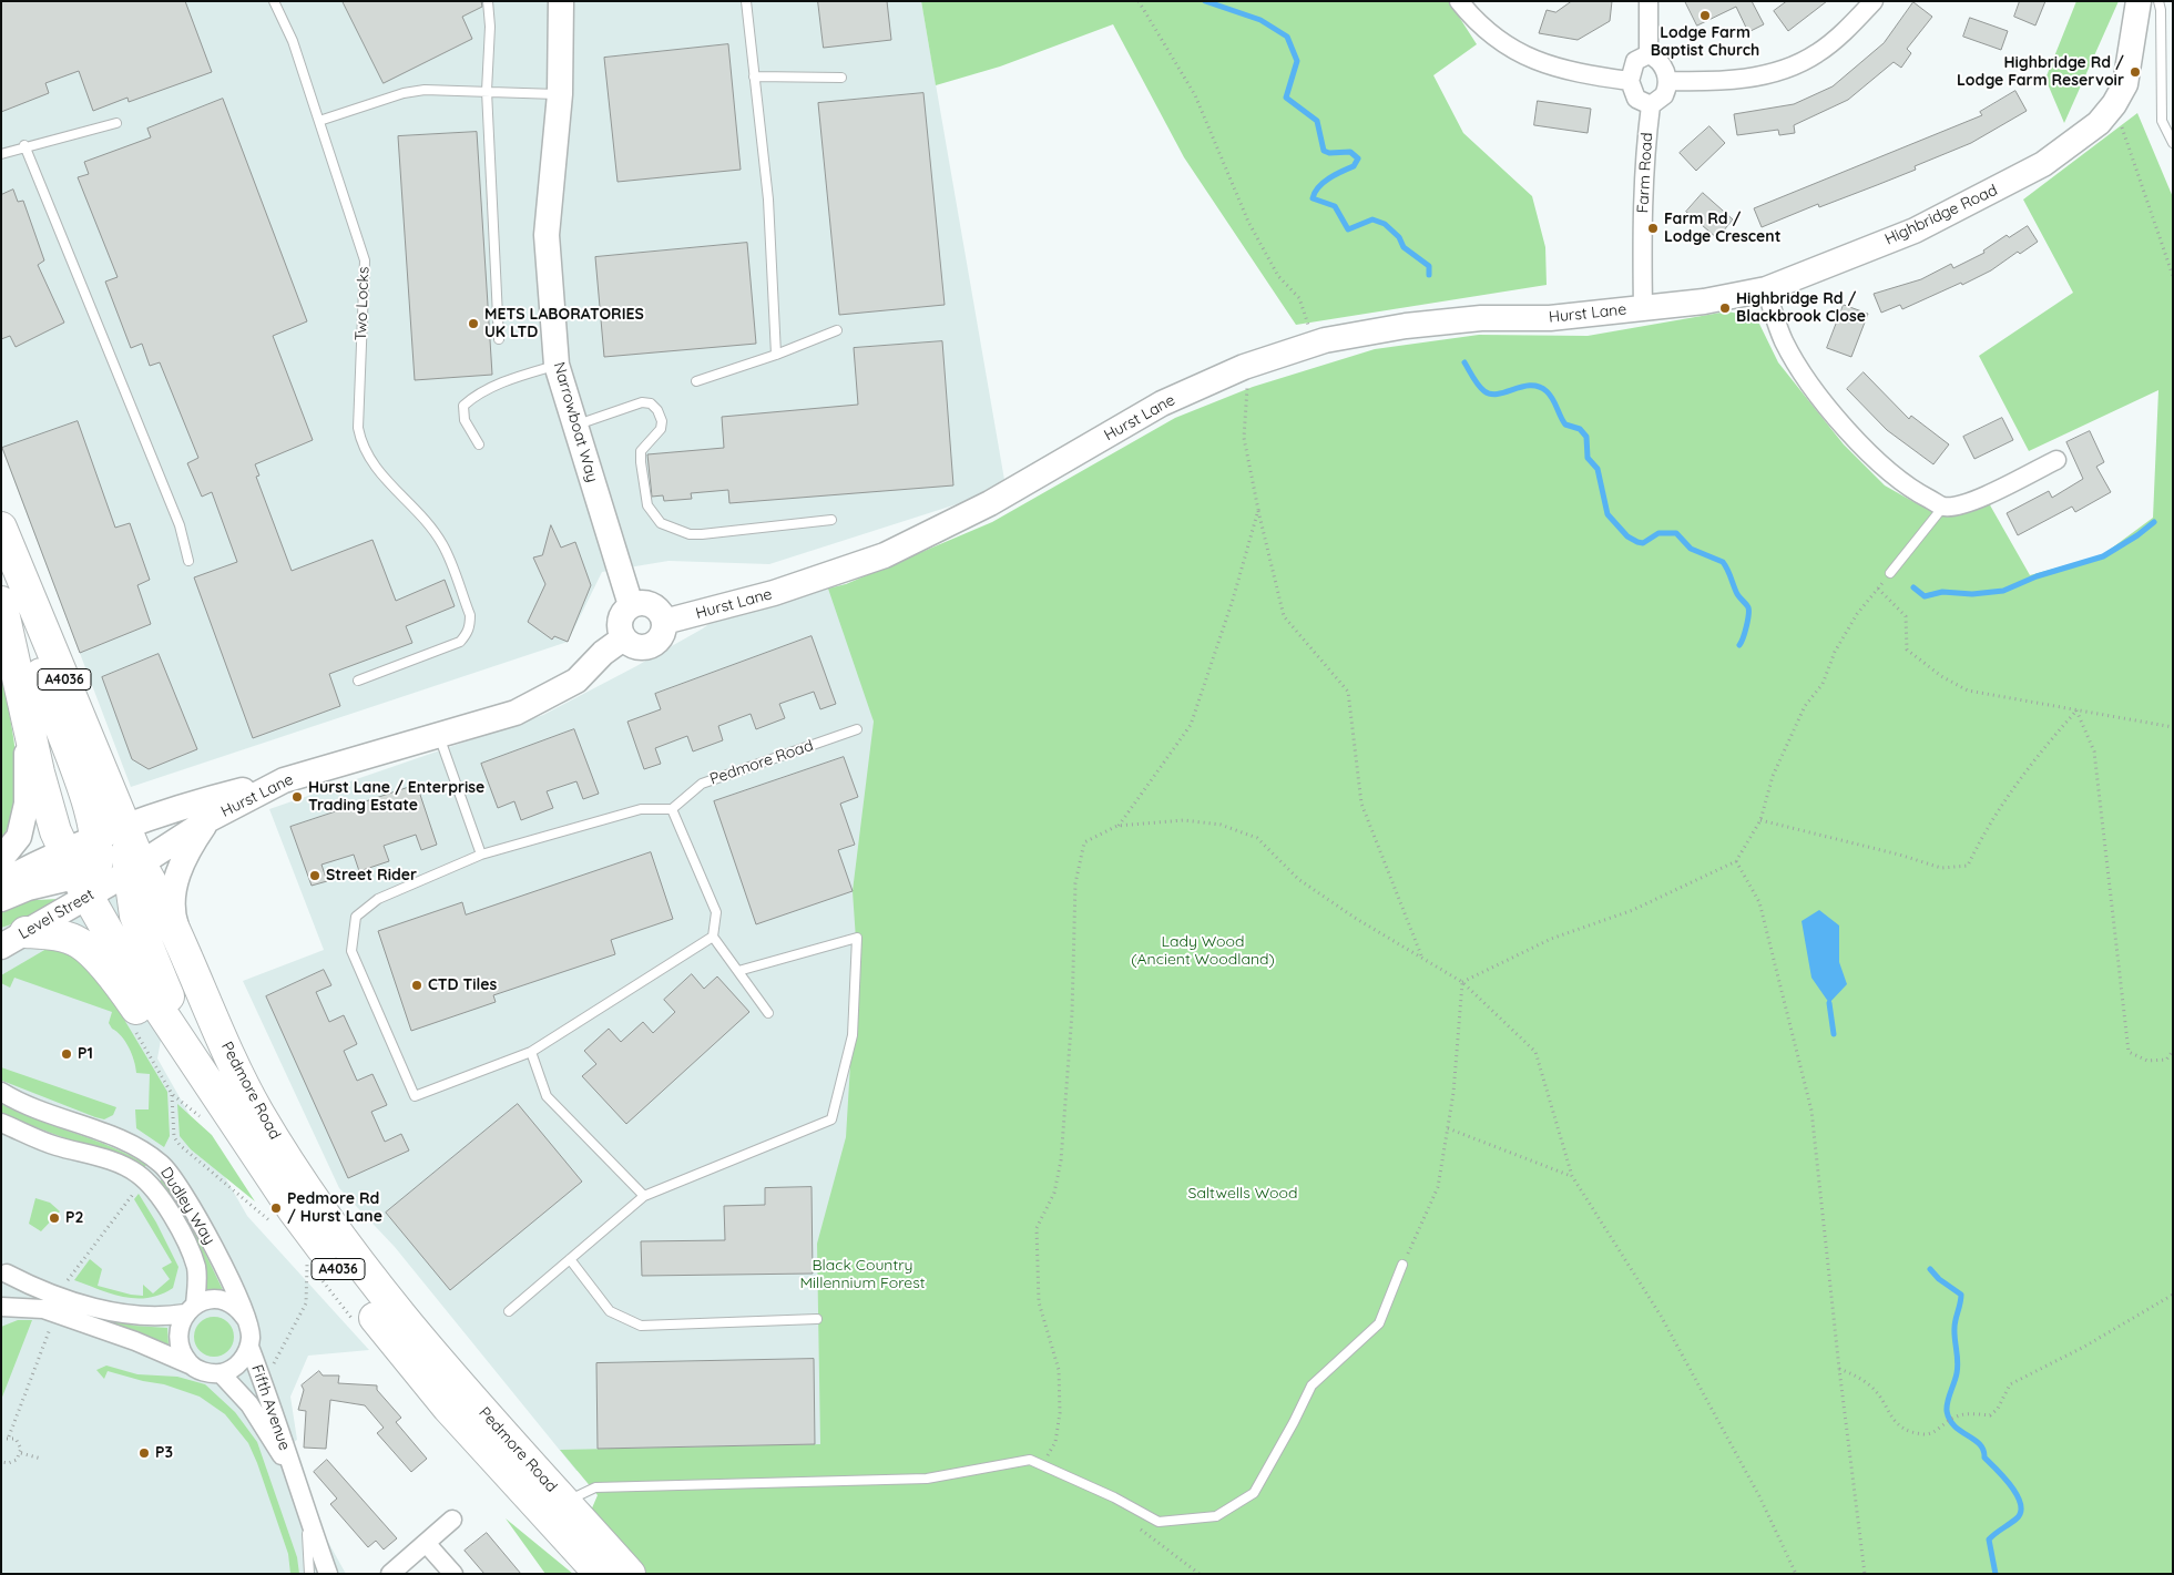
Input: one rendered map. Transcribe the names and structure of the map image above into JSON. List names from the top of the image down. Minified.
{"streets":{"highway":["A4036","Pedmore Road"],"street":["Farm Road","Highbridge Road","Hurst Lane","Narrowboat Way","Level Street","Dudley Way","Fifth Avenue"],"lane":["Two Locks"]},"crossings":[["Farm Road","Highbridge Road"],["Farm Road","Hurst Lane"],["Highbridge Road","Hurst Lane"],["Hurst Lane","Narrowboat Way"],["Hurst Lane","Pedmore Road"],["Hurst Lane","Level Street"],["Pedmore Road","Level Street"],["Dudley Way","Fifth Avenue"]],"parks":["Lady Wood (Ancient Woodland)","Saltwells Wood","Black Country Millennium Forest"],"places":["Lodge Farm Baptist Church","Highbridge Rd / Lodge Farm Reservoir","Farm Rd / Lodge Crescent","Highbridge Rd / Blackbrook Close","METS LABORATORIES UK LTD","Hurst Lane / Enterprise Trading Estate","Street Rider","CTD Tiles","P1","Pedmore Rd / Hurst Lane","P2","P3"]}
